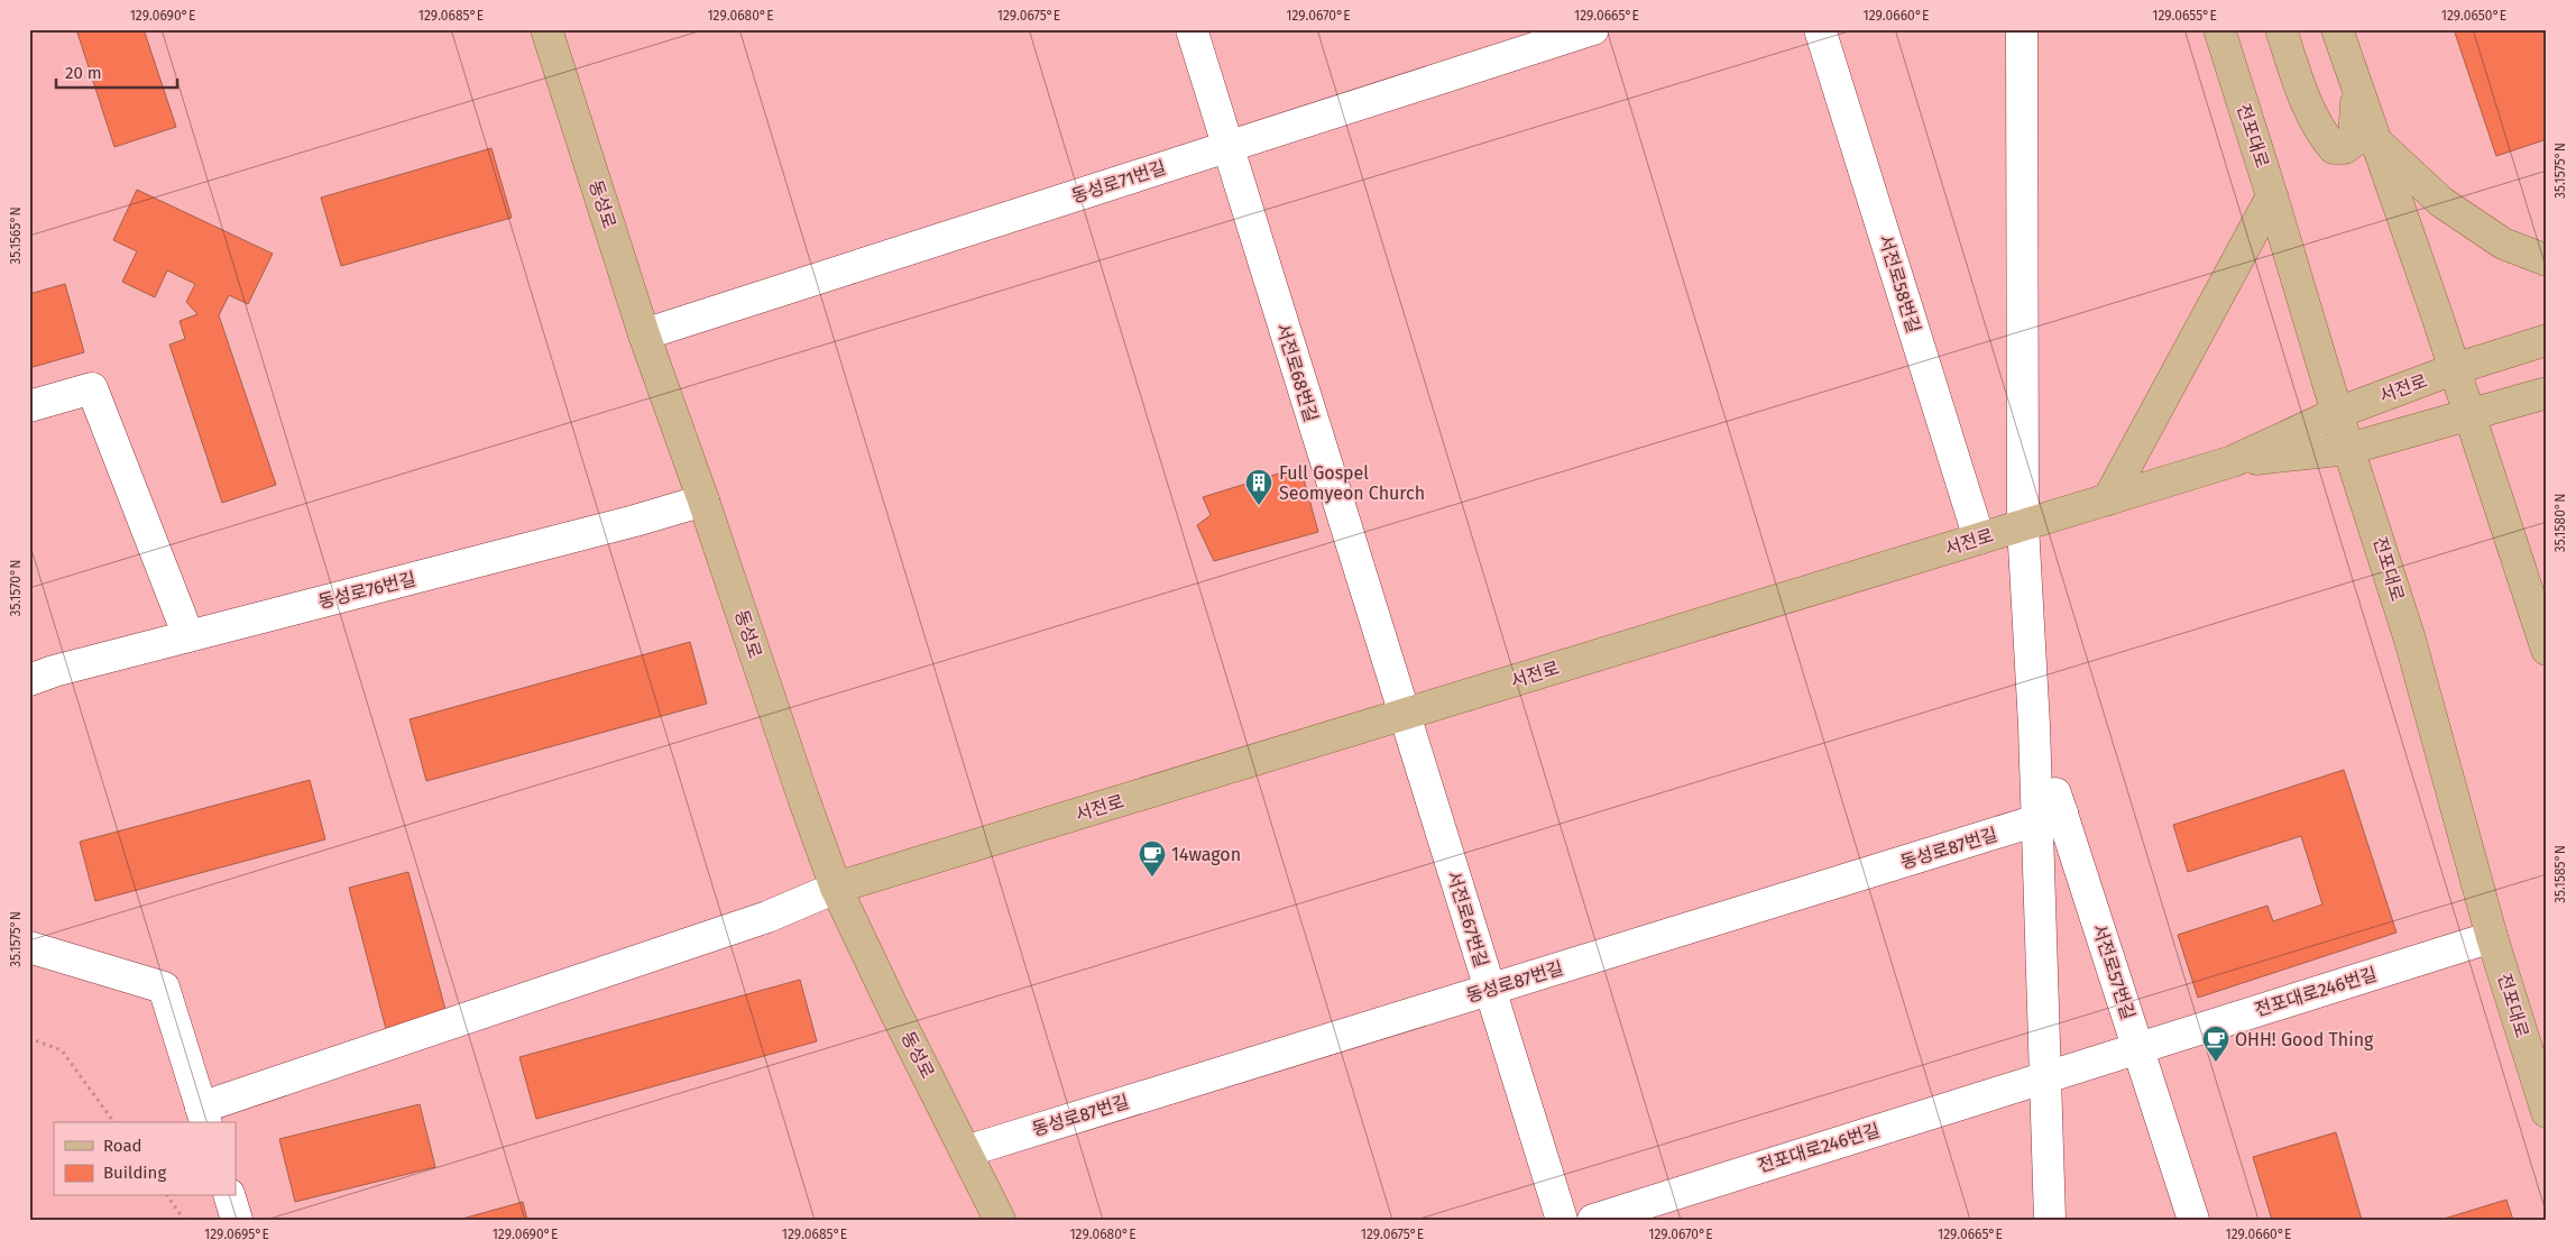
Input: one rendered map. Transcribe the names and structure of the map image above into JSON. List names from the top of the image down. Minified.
{"streets":{"main road":["전포대로","동성로","서전로"],"street":["동성로71번길","서전로58번길","서전로68번길","동성로76번길","동성로87번길","서전로67번길","서전로57번길","전포대로246번길"]},"crossings":[["전포대로","서전로"],["전포대로","전포대로246번길"],["동성로71번길","동성로"],["동성로71번길","서전로68번길"],["동성로","서전로"],["동성로","동성로76번길"],["동성로","동성로87번길"],["서전로58번길","서전로"],["서전로68번길","서전로"],["서전로68번길","서전로67번길"],["서전로","서전로67번길"],["서전로","서전로57번길"],["동성로87번길","서전로67번길"],["동성로87번길","서전로57번길"],["서전로57번길","전포대로246번길"]],"places":{"building":["Full Gospel Seomyeon Church"],"cafe":["14wagon","OHH! Good Thing"]},"legend":["Road","Building"],"scale_bar":"20 m","coordinates":["129.0690°E","129.0685°E","129.0680°E","129.0675°E","129.0670°E","129.0665°E","129.0660°E","129.0655°E","129.0650°E","35.1575°N","35.1565°N","35.1580°N","35.1570°N","35.1585°N","129.0695°E"]}
